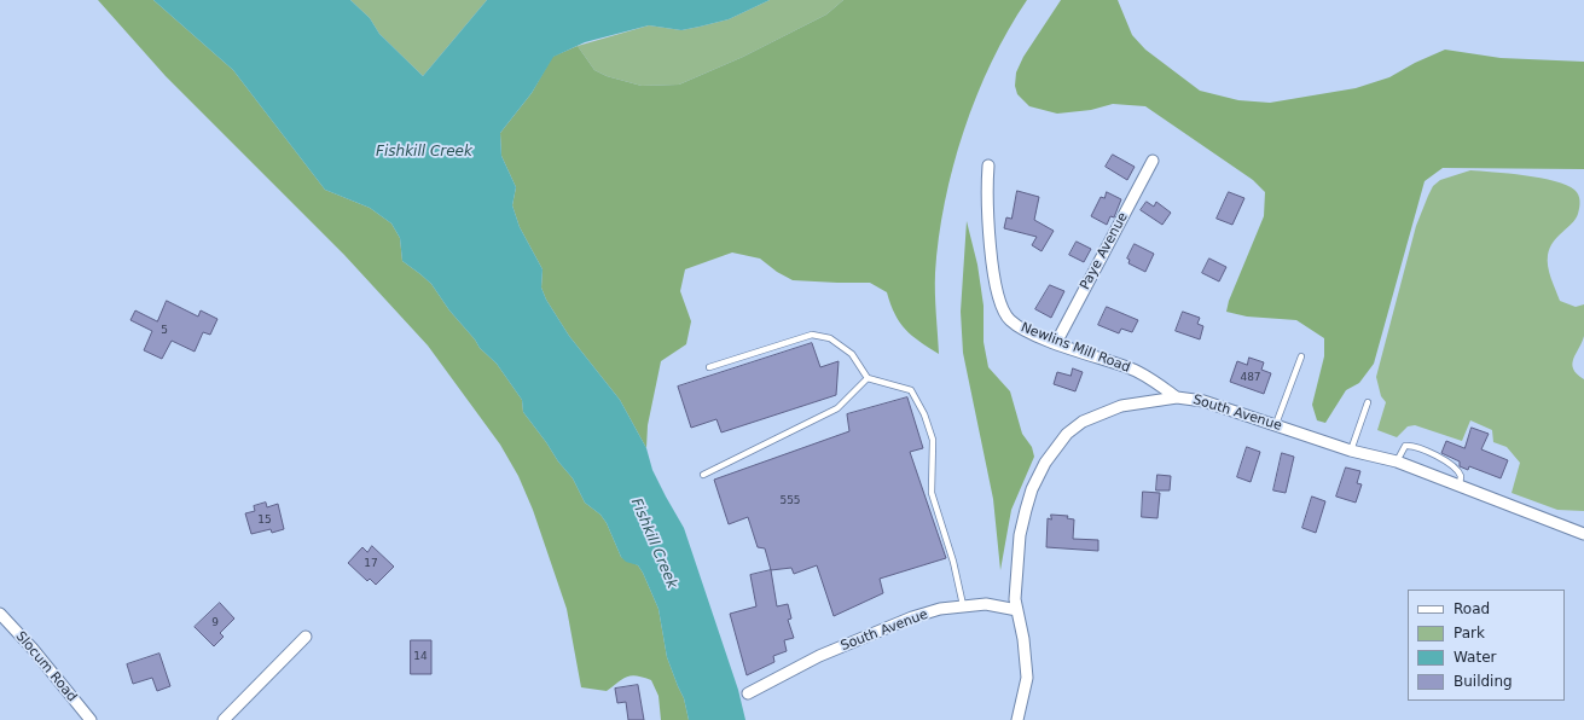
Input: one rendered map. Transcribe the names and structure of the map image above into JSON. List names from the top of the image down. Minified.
{"streets":{"street":["Paye Avenue","Newlins Mill Road","South Avenue","Slocum Road"]},"crossings":[["Paye Avenue","Newlins Mill Road"],["Newlins Mill Road","South Avenue"]],"water":["Fishkill Creek"],"house_numbers":["5","487","555","15","17","9","14"],"legend":["Road","Park","Water","Building"]}
